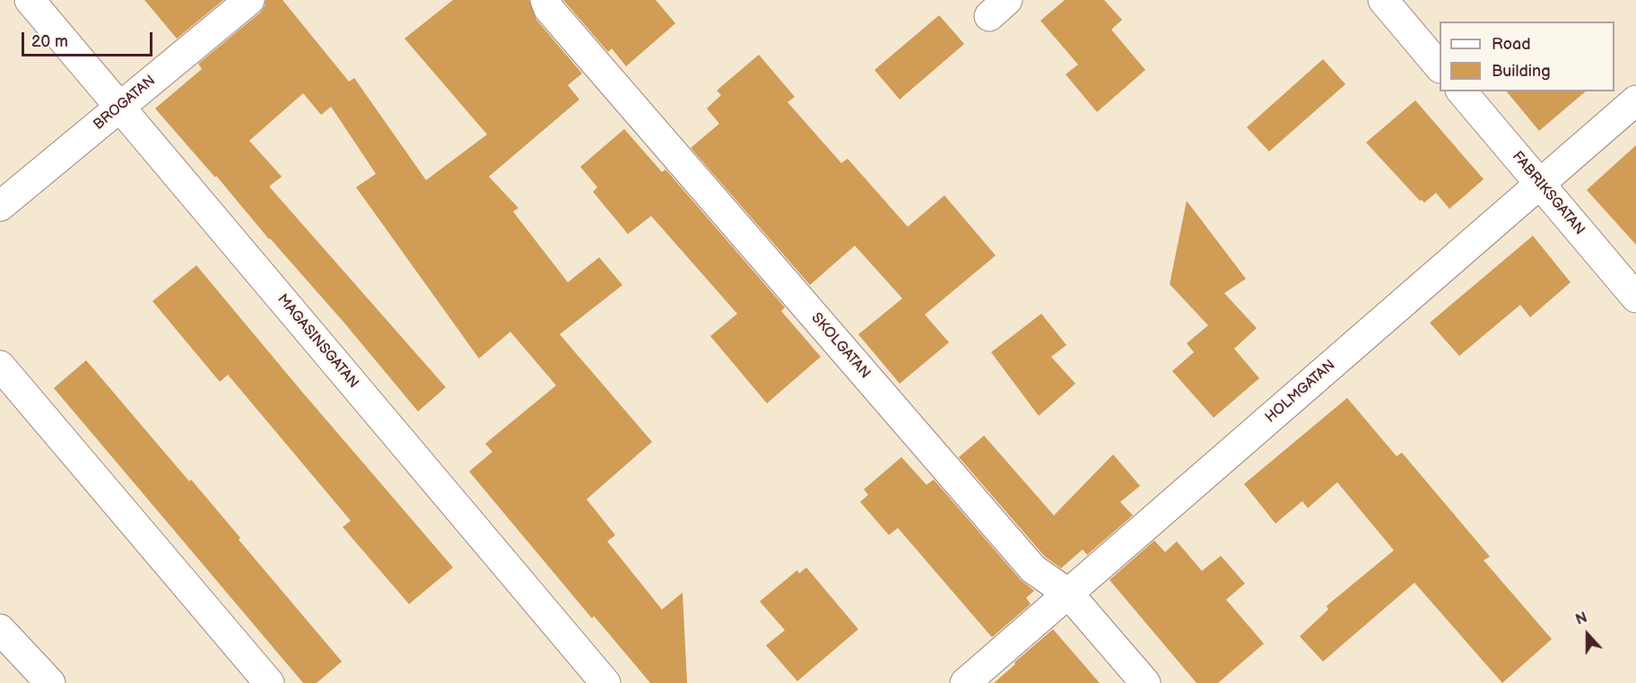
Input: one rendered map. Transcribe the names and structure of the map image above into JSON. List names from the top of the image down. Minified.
{"streets":{"street":["BROGATAN","FABRIKSGATAN","MAGASINSGATAN","SKOLGATAN","HOLMGATAN"]},"crossings":[["BROGATAN","MAGASINSGATAN"],["FABRIKSGATAN","HOLMGATAN"],["SKOLGATAN","HOLMGATAN"]],"legend":["Road","Building"],"scale_bar":"20 m","north":"top"}
